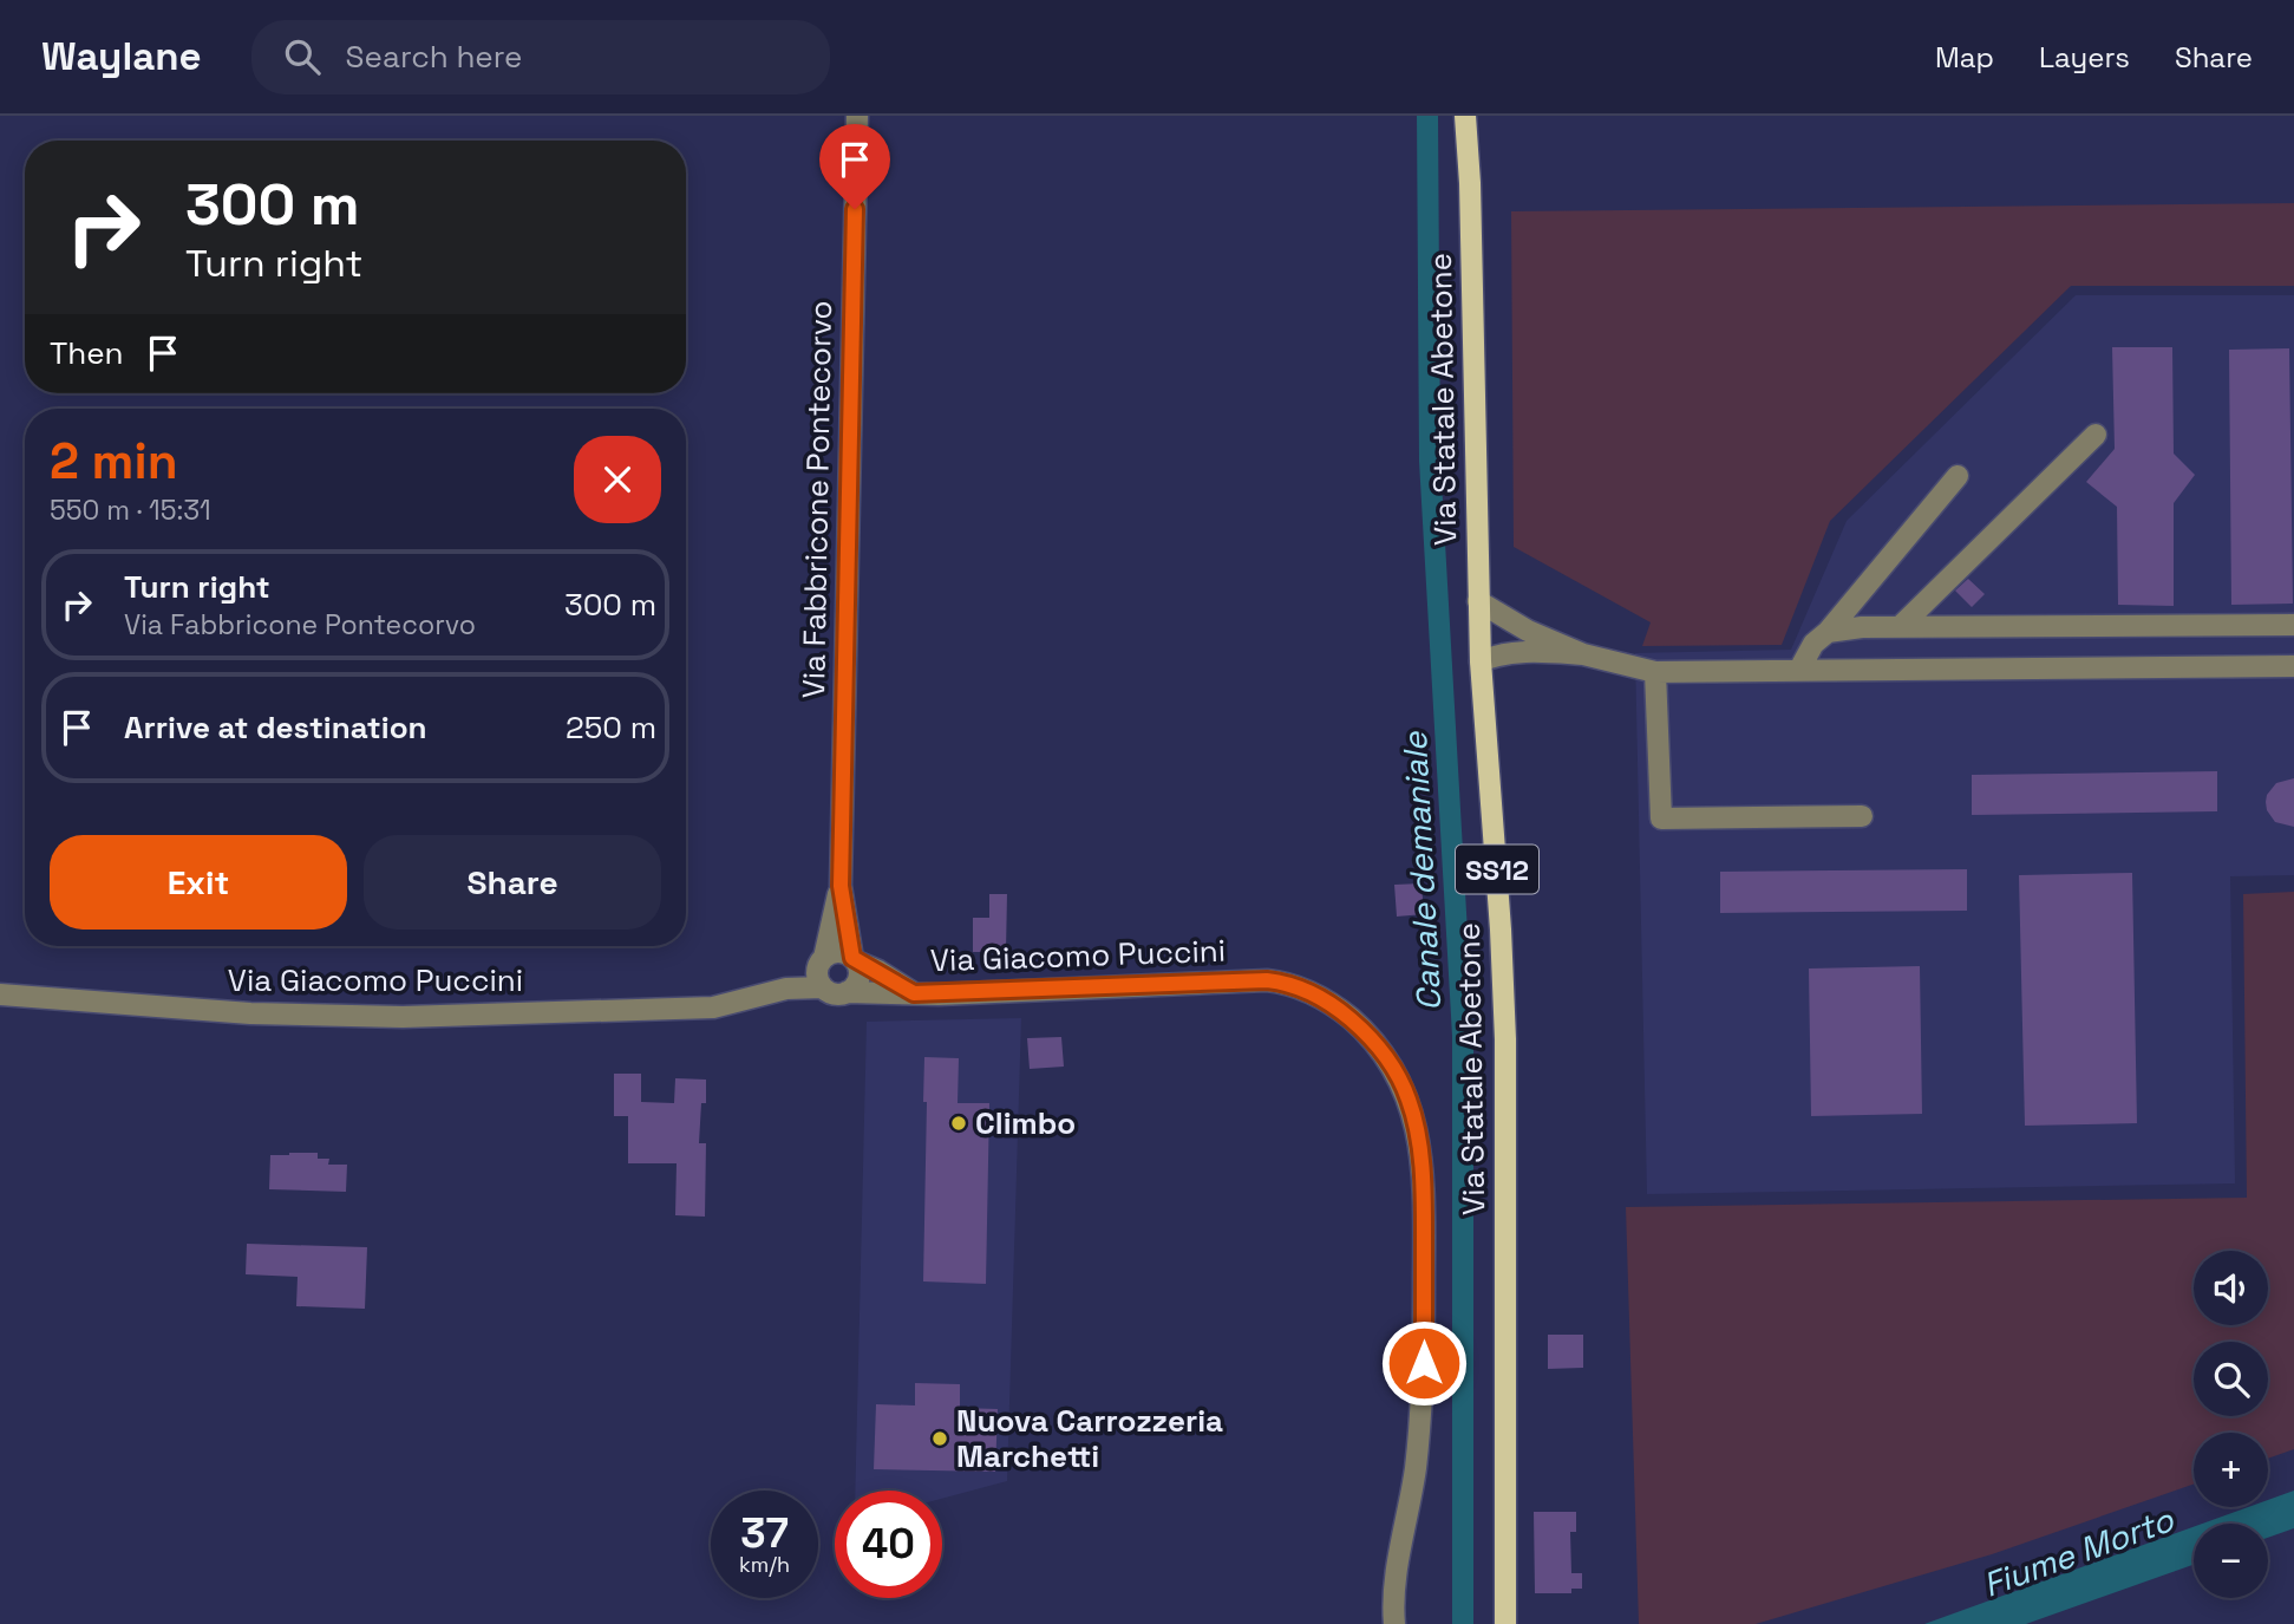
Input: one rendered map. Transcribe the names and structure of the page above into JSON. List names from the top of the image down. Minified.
{"streets":{"main road":["Via Statale Abetone","SS12"],"street":["Via Fabbricone Pontecorvo","Via Giacomo Puccini"]},"crossings":[["Via Fabbricone Pontecorvo","Via Giacomo Puccini"]],"water":["Canale demaniale","Fiume Morto"],"places":["Climbo","Nuova Carrozzeria Marchetti"],"page":{"header":"Waylane","search":"Search here","nav":["Map","Layers","Share"],"turn":["300 m","Turn right"],"then":"Then","heading":["2 min","550 m · 15:31"],"list":[{"name":"Turn right","note":"Via Fabbricone Pontecorvo","value":"300 m"},{"name":"Arrive at destination","value":"250 m"}],"buttons":["Exit","Share"],"map_buttons":["+","−"],"speed":"37 km/h","limit":"40"}}
